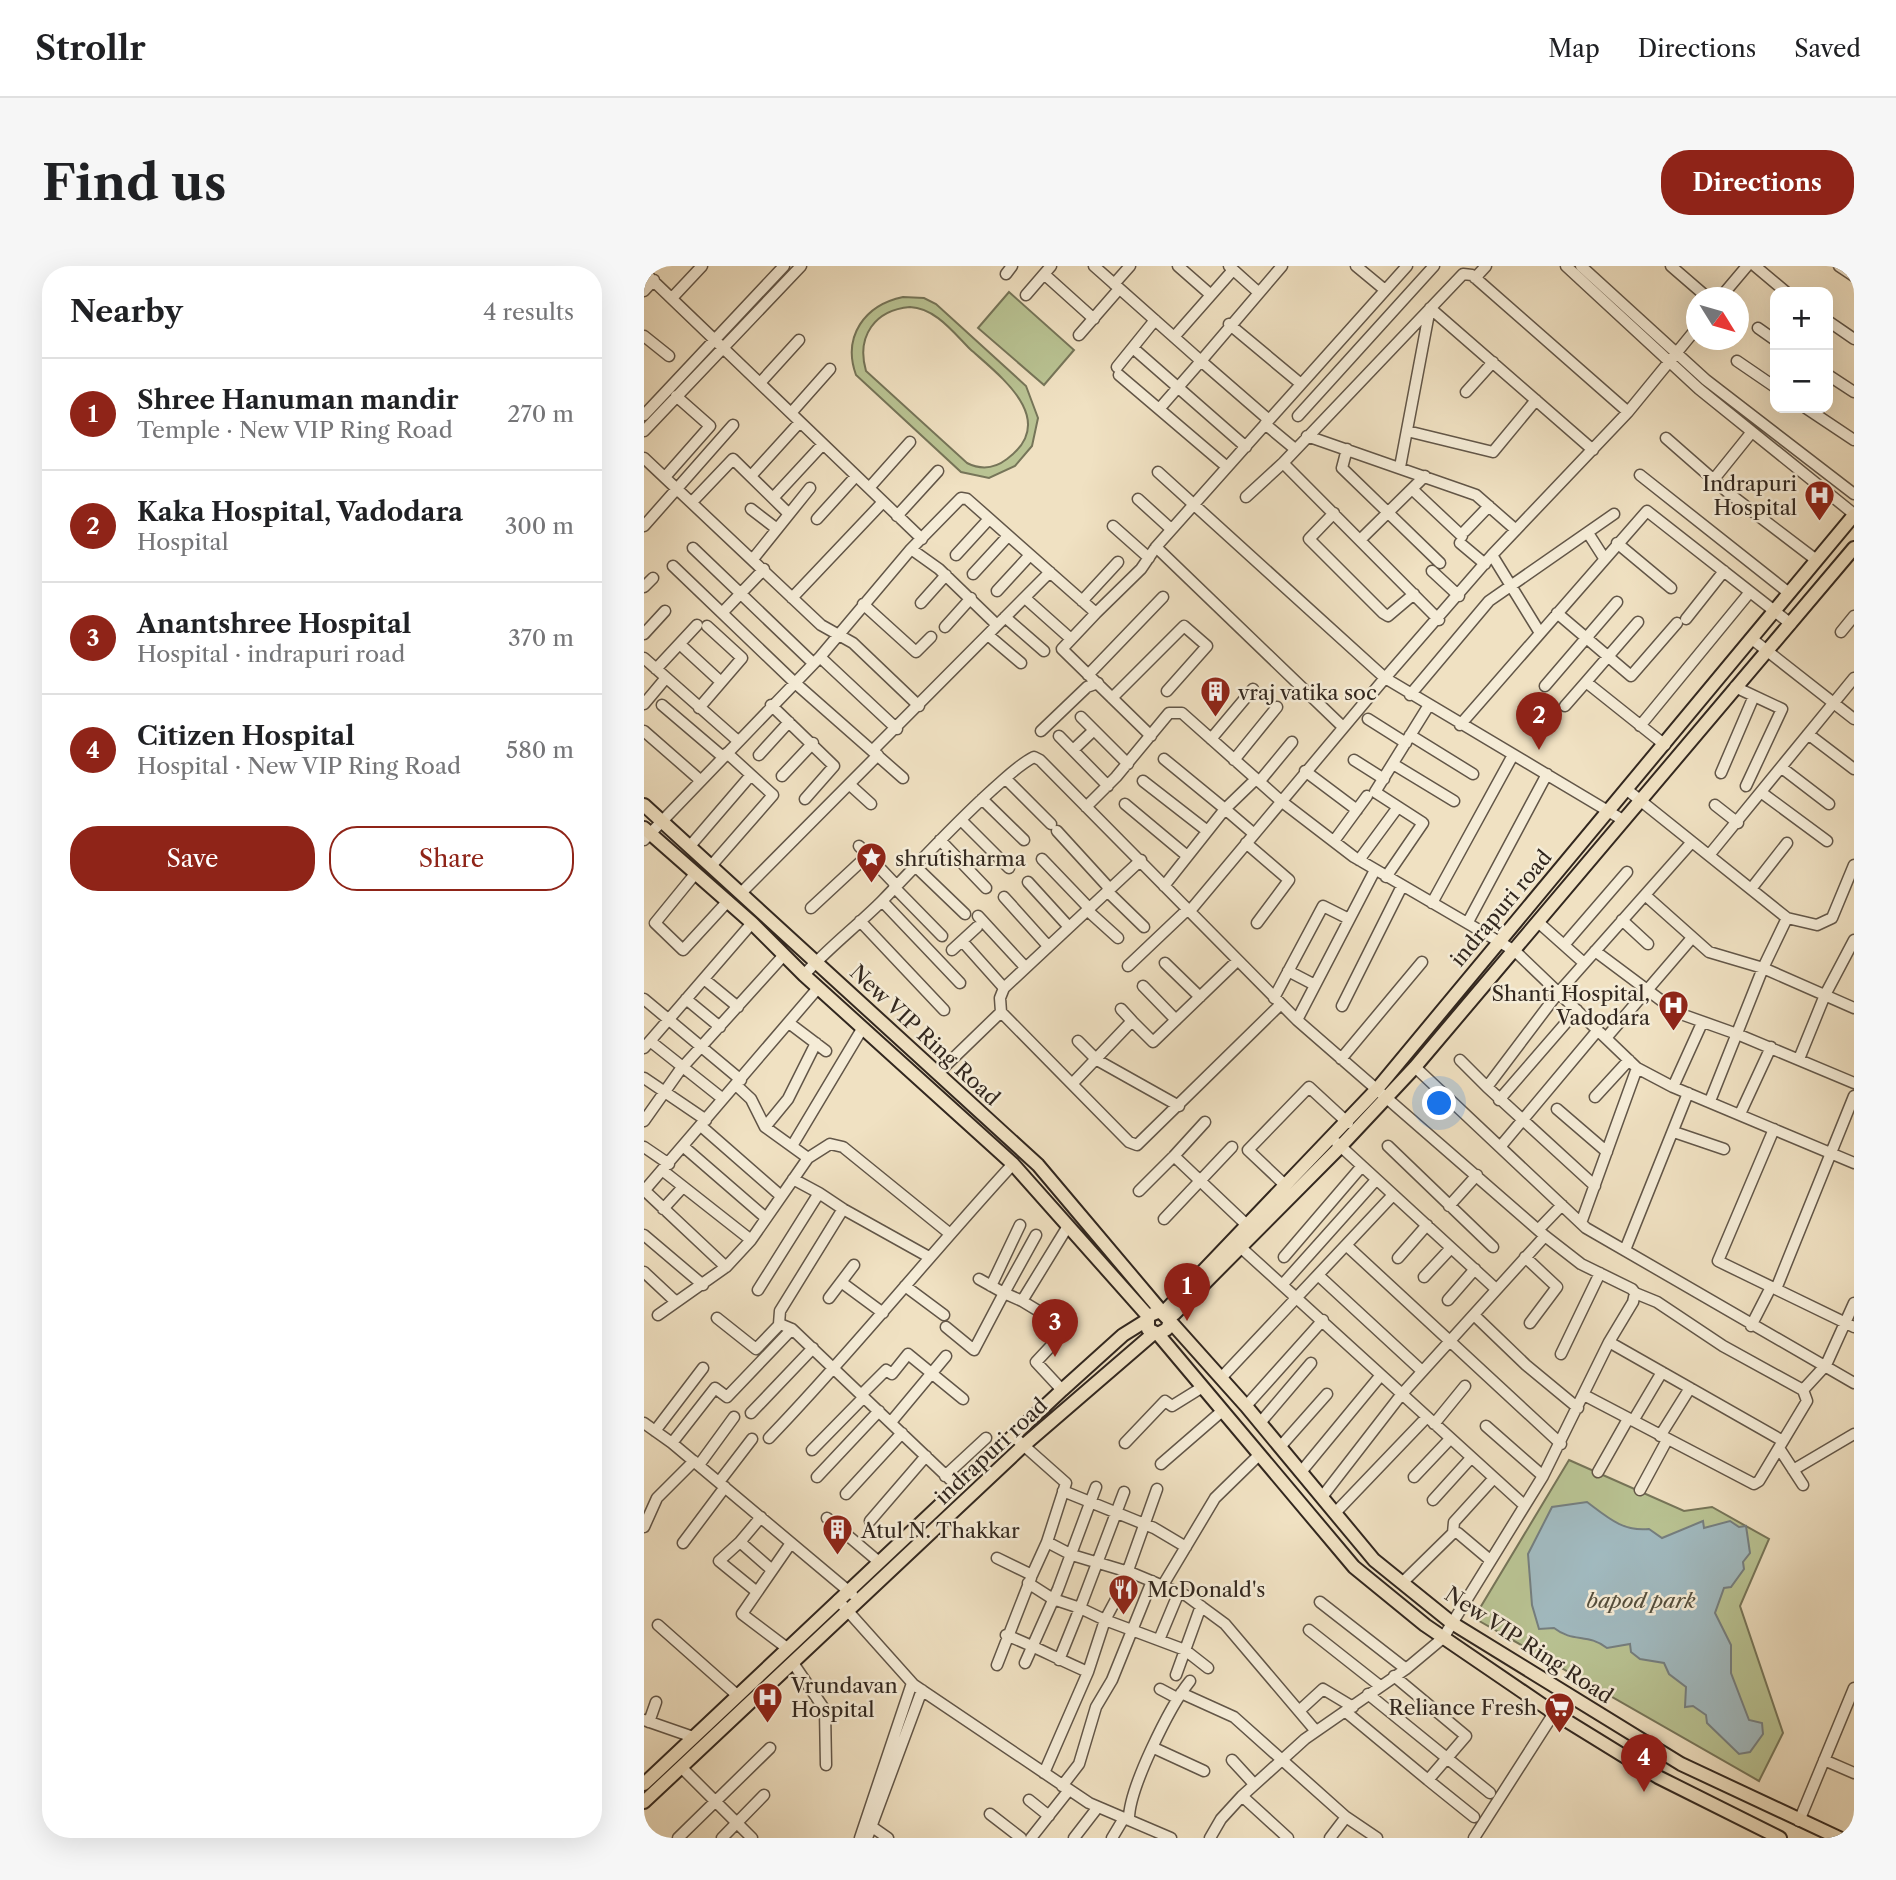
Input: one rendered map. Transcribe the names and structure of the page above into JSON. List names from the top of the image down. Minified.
{"streets":{"main road":["indrapuri road","New VIP Ring Road"]},"crossings":[["indrapuri road","New VIP Ring Road"]],"parks":["bapod park"],"places":{"hospital":["Indrapuri Hospital","Shanti Hospital, Vadodara","Vrundavan Hospital"],"building":["vraj vatika soc","Atul N. Thakkar"],"place":["shrutisharma"],"restaurant":["McDonald's"],"supermarket":["Reliance Fresh"]},"north":"bottom right","page":{"header":"Strollr","nav":["Map","Directions","Saved"],"buttons":["Directions",["Save","Share"]],"title":"Find us","heading":["Nearby","4 results"],"map_buttons":["+","−"],"list":[{"mark":"1","name":"Shree Hanuman mandir","note":"Temple · New VIP Ring Road","value":"270 m"},{"mark":"2","name":"Kaka Hospital, Vadodara","note":"Hospital","value":"300 m"},{"mark":"3","name":"Anantshree Hospital","note":"Hospital · indrapuri road","value":"370 m"},{"mark":"4","name":"Citizen Hospital","note":"Hospital · New VIP Ring Road","value":"580 m"}],"pins":["2","1","3","4"]}}
